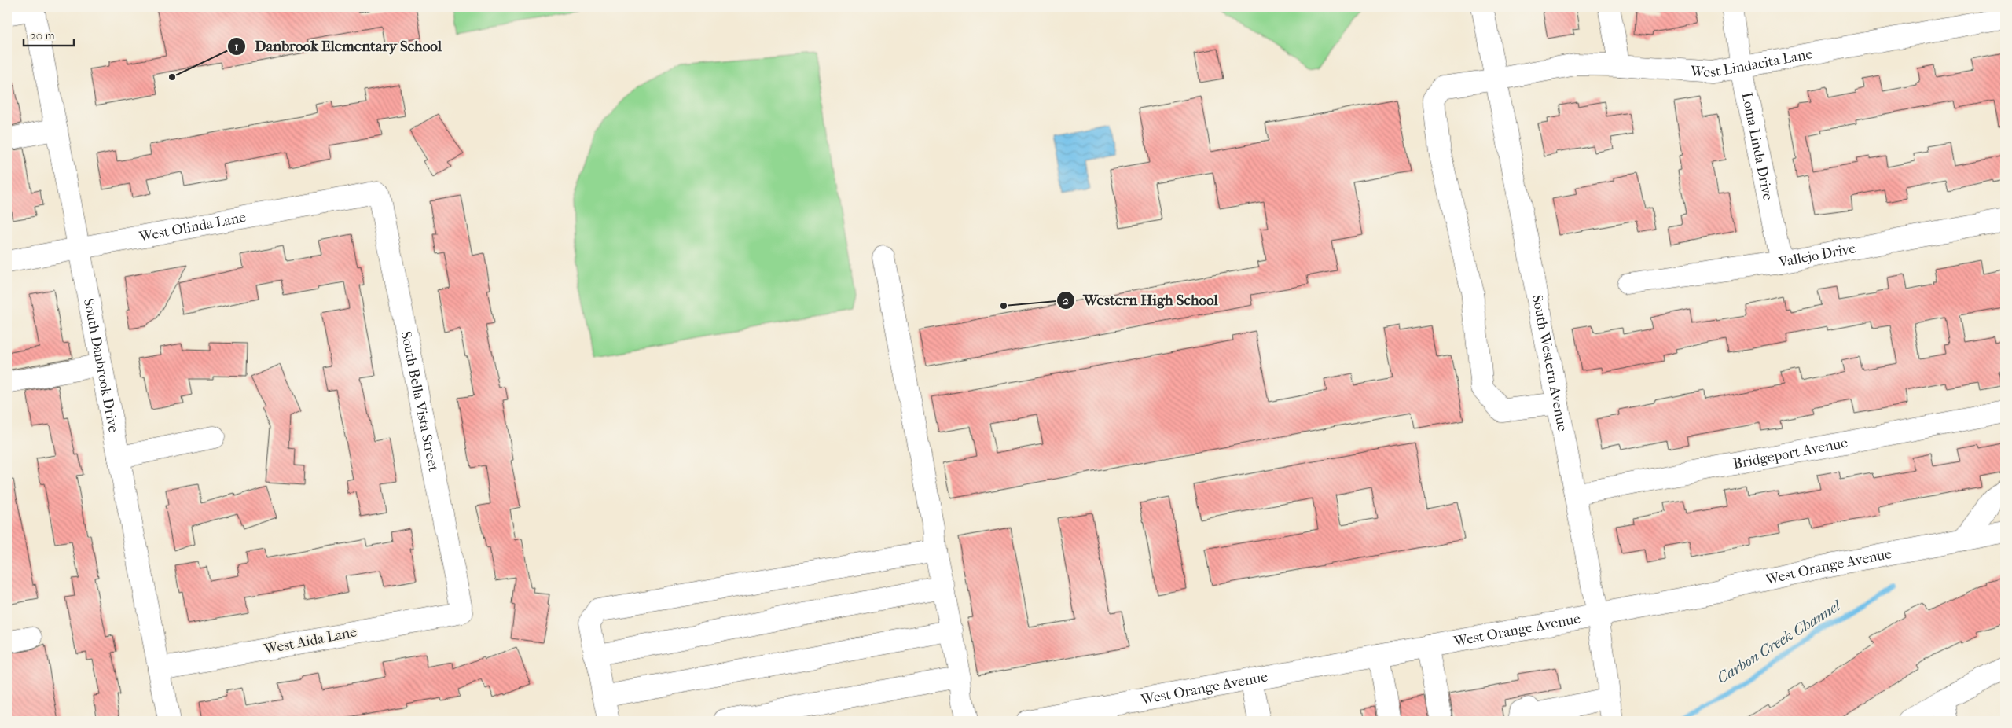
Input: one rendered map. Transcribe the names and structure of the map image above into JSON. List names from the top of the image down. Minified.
{"streets":{"street":["West Lindacita Lane","Loma Linda Drive","West Olinda Lane","Vallejo Drive","South Western Avenue","South Danbrook Drive","South Bella Vista Street","Bridgeport Avenue","West Orange Avenue","West Aida Lane"]},"crossings":[["West Lindacita Lane","Loma Linda Drive"],["West Lindacita Lane","South Western Avenue"],["Loma Linda Drive","Vallejo Drive"],["West Olinda Lane","South Danbrook Drive"],["West Olinda Lane","South Bella Vista Street"],["South Western Avenue","Bridgeport Avenue"],["South Western Avenue","West Orange Avenue"],["South Danbrook Drive","West Aida Lane"],["South Bella Vista Street","West Aida Lane"]],"water":["Carbon Creek Channel"],"places":["Danbrook Elementary School","Western High School"],"scale_bar":"20 m"}
